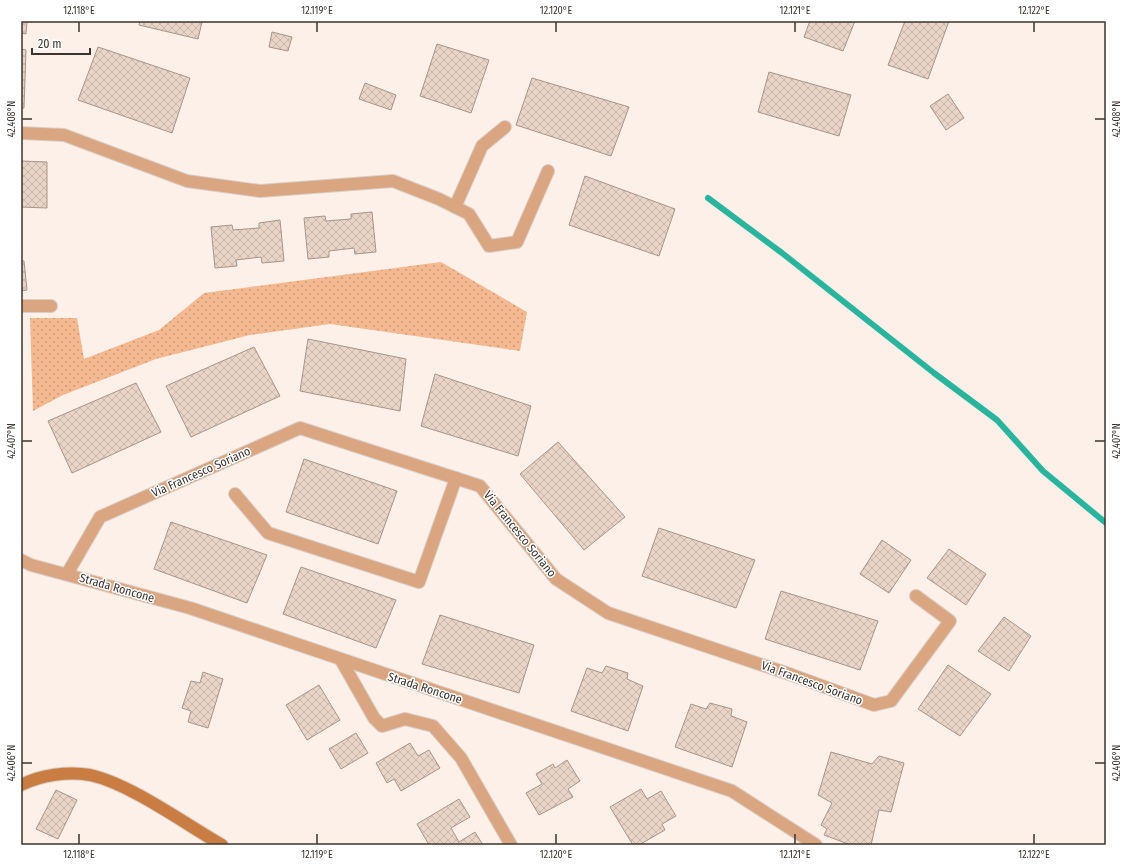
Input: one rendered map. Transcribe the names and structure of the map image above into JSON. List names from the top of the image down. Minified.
{"streets":{"street":["Via Francesco Soriano","Strada Roncone"]},"crossings":[["Via Francesco Soriano","Strada Roncone"]],"scale_bar":"20 m","coordinates":["12.118°E","12.119°E","12.120°E","12.121°E","12.122°E","42.408°N","42.407°N","42.406°N"]}
